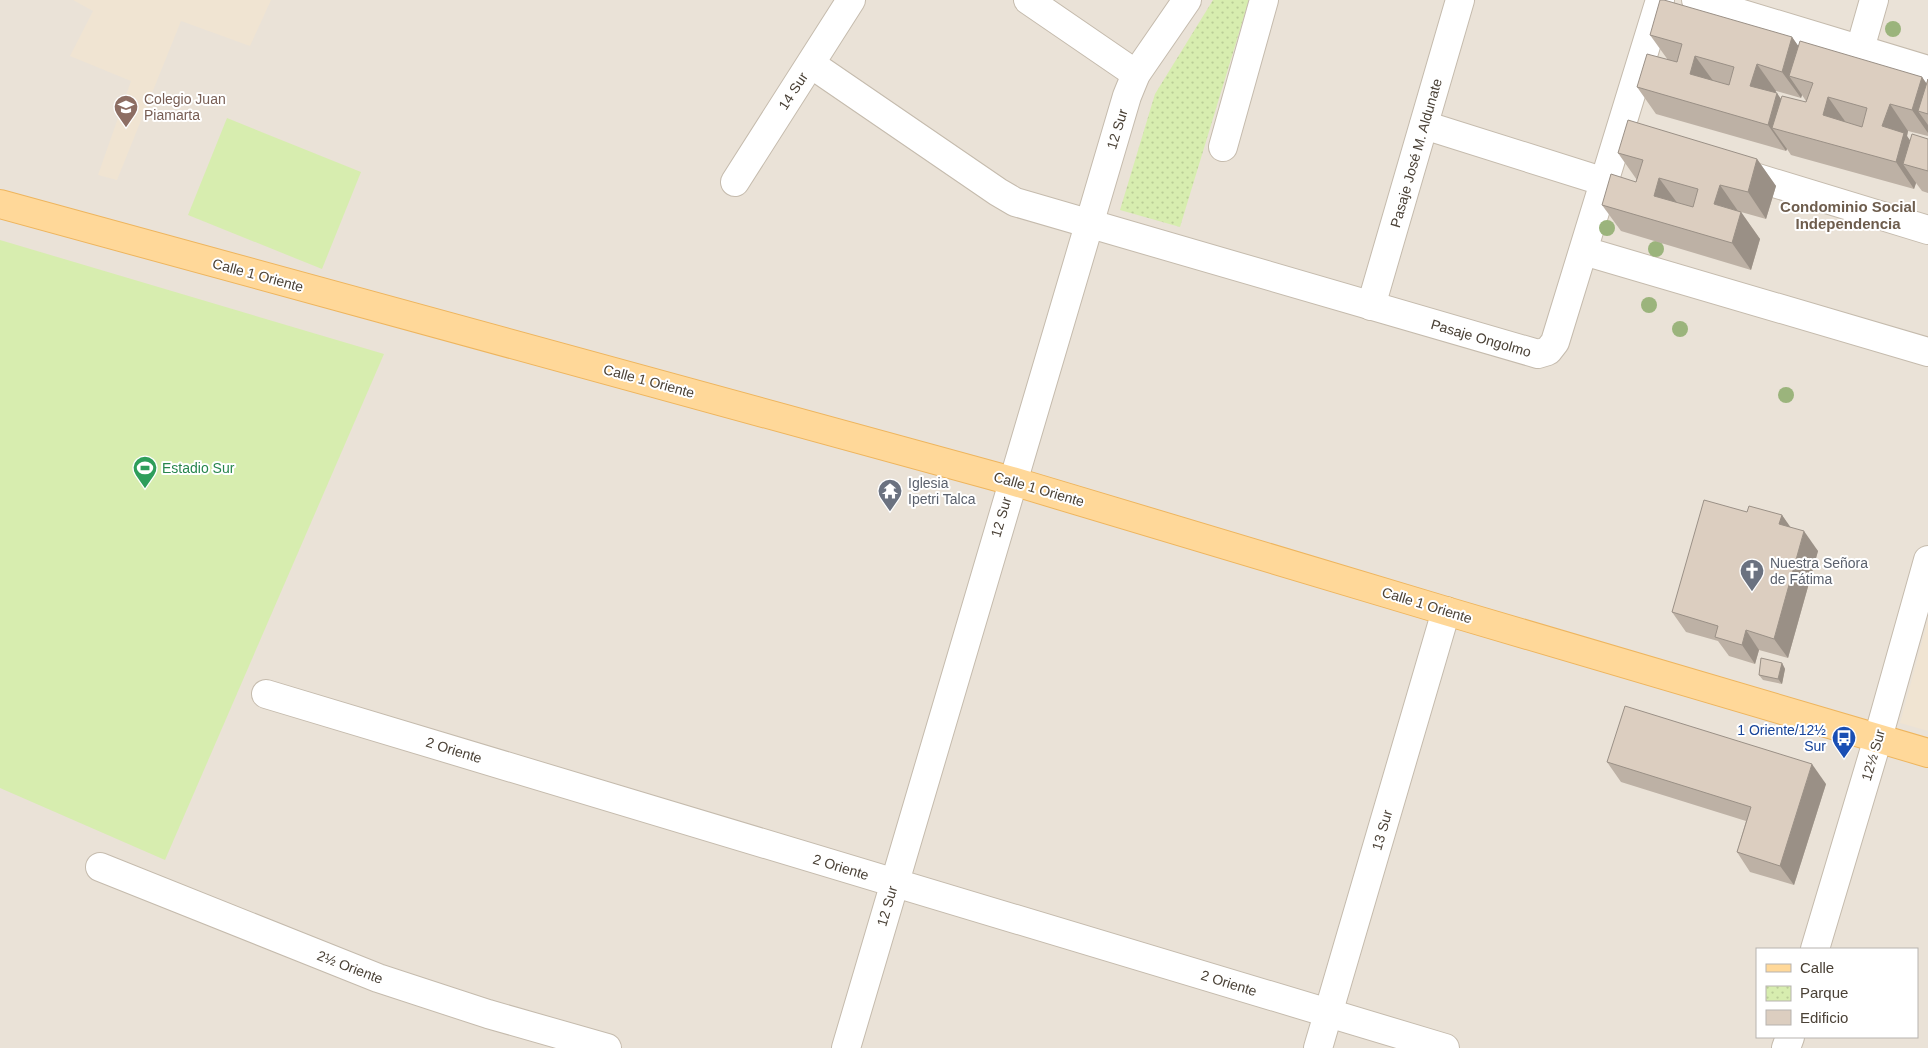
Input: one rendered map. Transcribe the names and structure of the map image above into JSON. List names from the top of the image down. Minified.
{"streets":{"main road":["Calle 1 Oriente"],"street":["14 Sur","12 Sur","Pasaje José M. Aldunate","Pasaje Ongolmo","2 Oriente","12½ Sur","13 Sur","2½ Oriente"]},"crossings":[["14 Sur","Pasaje Ongolmo"],["12 Sur","Calle 1 Oriente"],["12 Sur","Pasaje Ongolmo"],["12 Sur","2 Oriente"],["Pasaje José M. Aldunate","Pasaje Ongolmo"],["Calle 1 Oriente","12½ Sur"],["Calle 1 Oriente","13 Sur"],["2 Oriente","13 Sur"]],"districts":["Condominio Social Independencia"],"places":{"school or university":["Colegio Juan Piamarta"],"sports":["Estadio Sur"],"temple":["Iglesia Ipetri Talca"],"church":["Nuestra Señora de Fátima"],"bus stop":["1 Oriente/12½ Sur"]},"legend":["Calle","Parque","Edificio"]}
